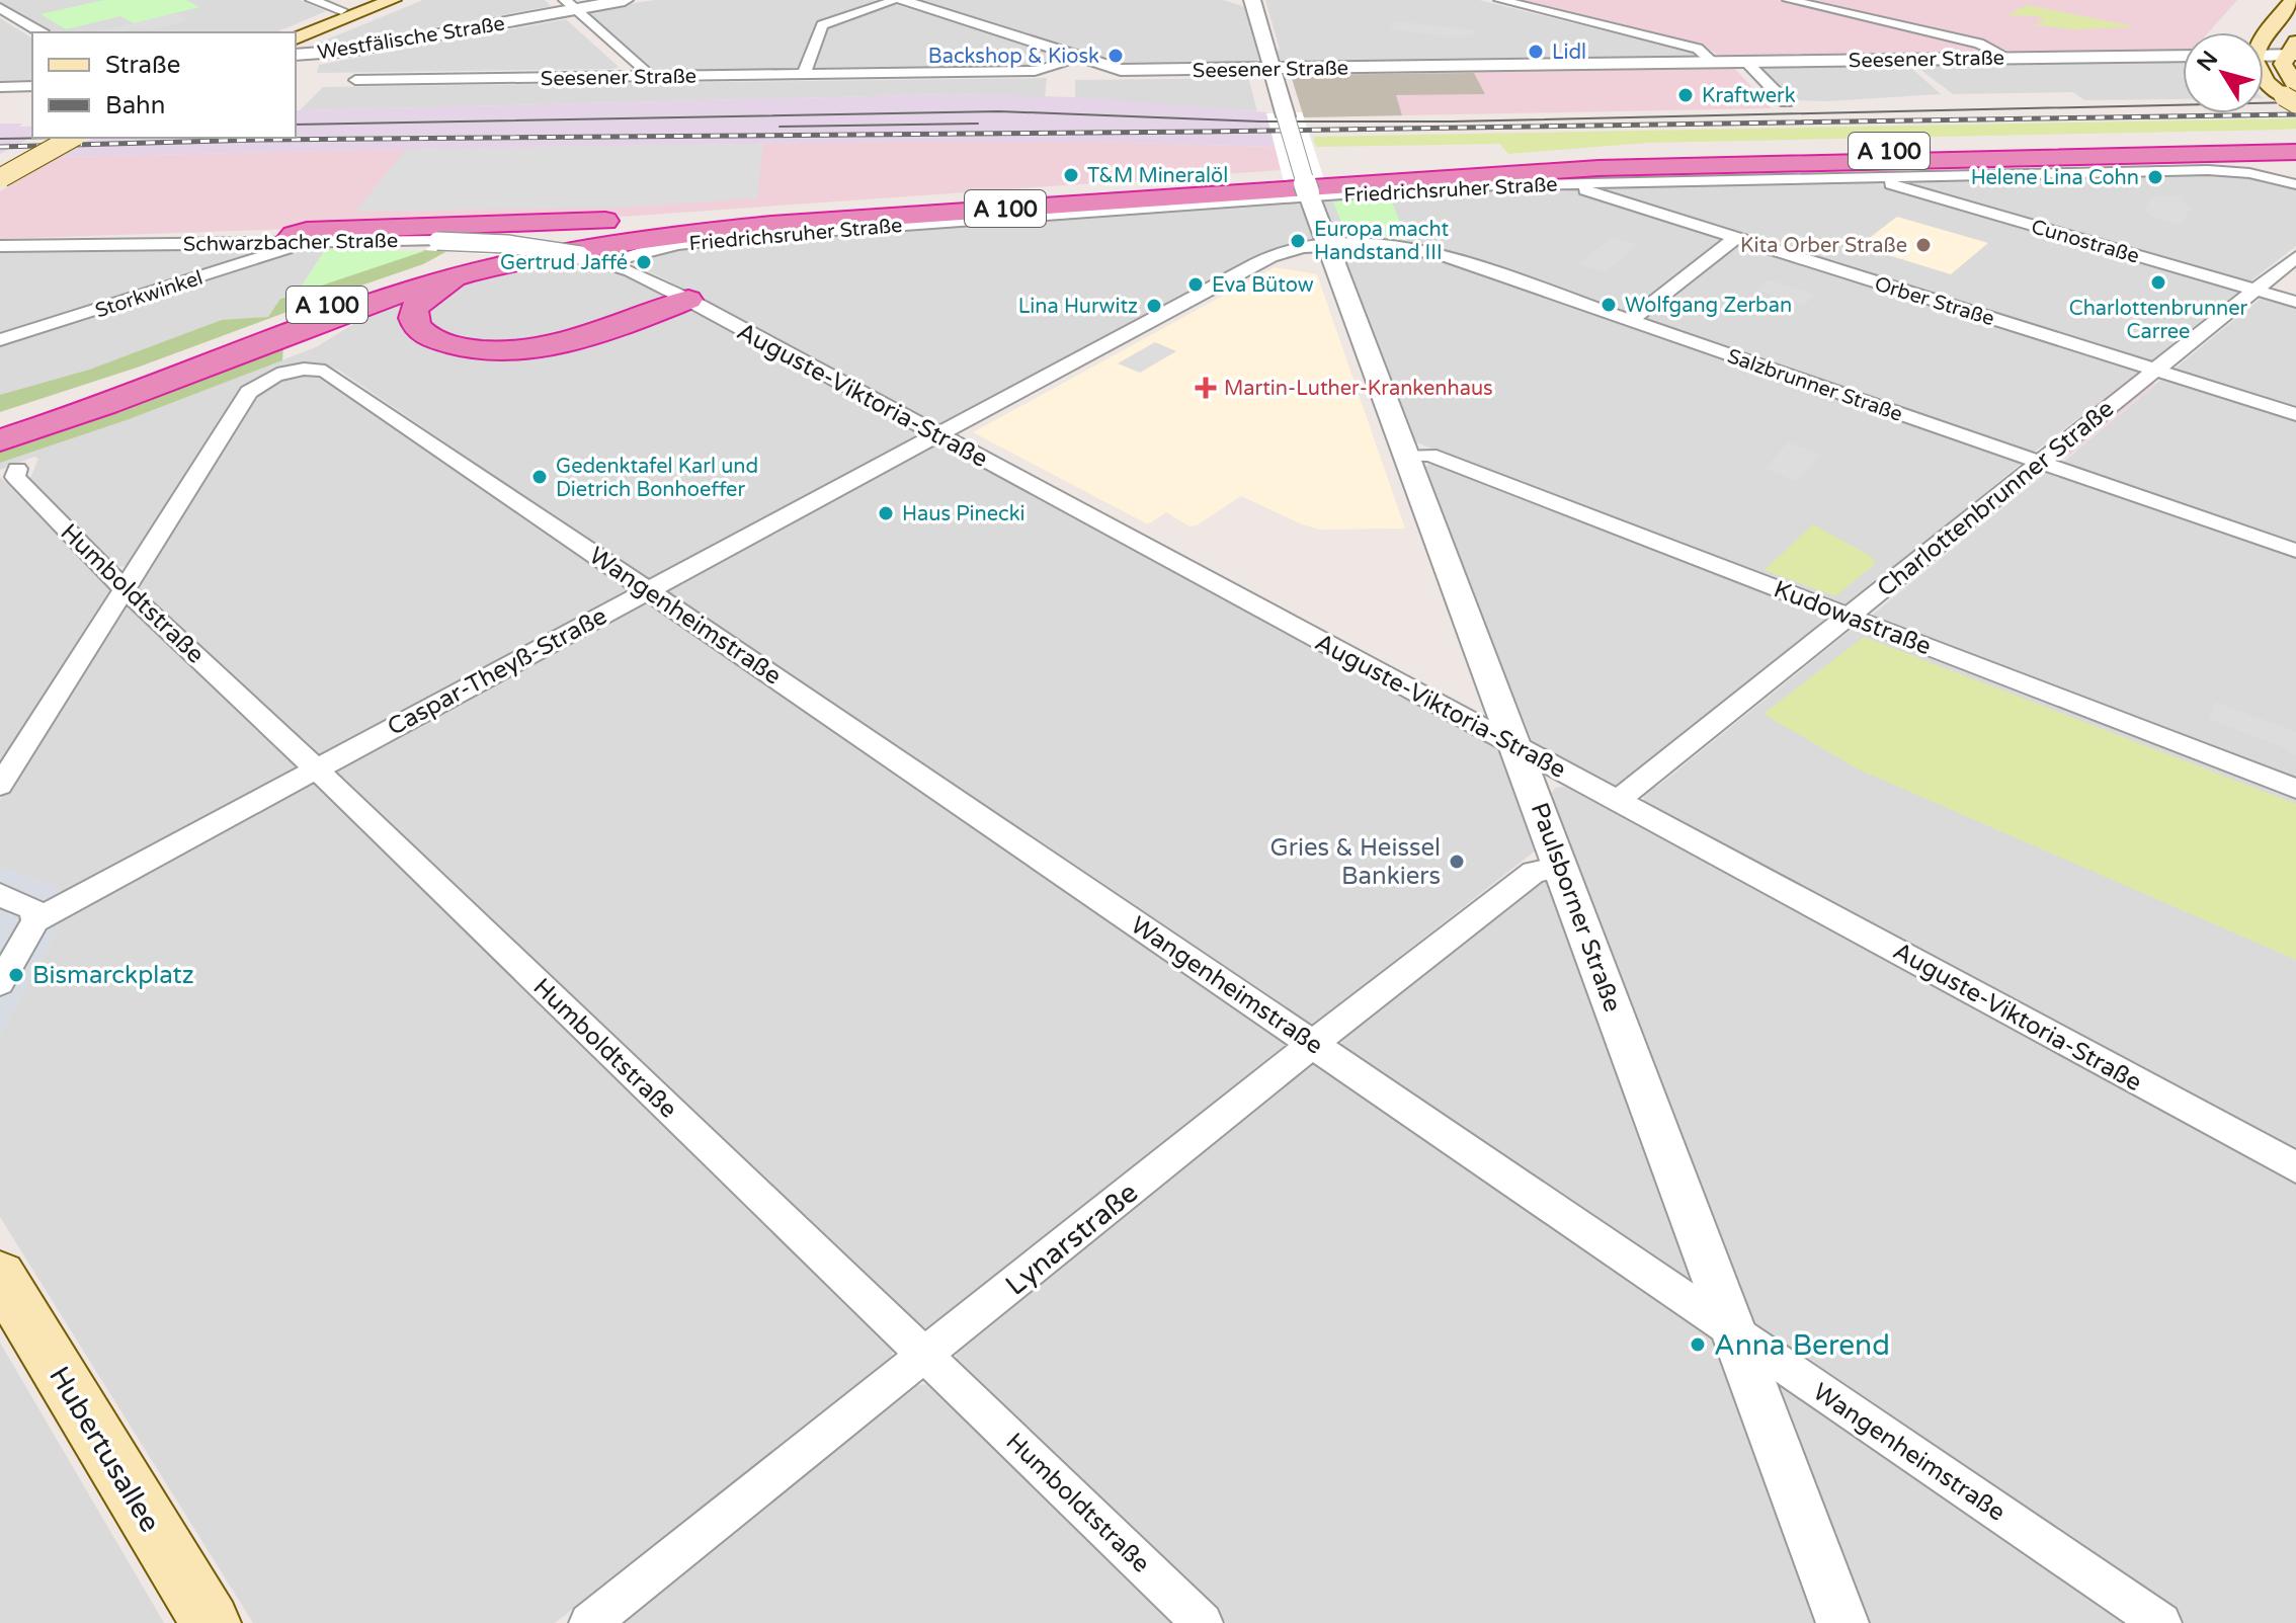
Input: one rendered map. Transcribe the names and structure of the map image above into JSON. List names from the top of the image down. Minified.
{"streets":{"highway":["A 100"],"main road":["Hubertusallee"],"street":["Westfälische Straße","Seesener Straße","Friedrichsruher Straße","Cunostraße","Schwarzbacher Straße","Storkwinkel","Orber Straße","Salzbrunner Straße","Auguste-Viktoria-Straße","Charlottenbrunner Straße","Humboldtstraße","Wangenheimstraße","Kudowastraße","Caspar-Theyß-Straße","Paulsborner Straße","Lynarstraße"]},"crossings":[["Seesener Straße","Paulsborner Straße"],["A 100","Friedrichsruher Straße"],["A 100","Orber Straße"],["Friedrichsruher Straße","Cunostraße"],["Friedrichsruher Straße","Orber Straße"],["Friedrichsruher Straße","Auguste-Viktoria-Straße"],["Friedrichsruher Straße","Paulsborner Straße"],["Cunostraße","Charlottenbrunner Straße"],["Schwarzbacher Straße","Storkwinkel"],["Schwarzbacher Straße","Auguste-Viktoria-Straße"],["Orber Straße","Charlottenbrunner Straße"],["Salzbrunner Straße","Charlottenbrunner Straße"],["Salzbrunner Straße","Caspar-Theyß-Straße"],["Salzbrunner Straße","Paulsborner Straße"],["Auguste-Viktoria-Straße","Charlottenbrunner Straße"],["Auguste-Viktoria-Straße","Caspar-Theyß-Straße"],["Auguste-Viktoria-Straße","Paulsborner Straße"],["Charlottenbrunner Straße","Kudowastraße"],["Humboldtstraße","Wangenheimstraße"],["Humboldtstraße","Caspar-Theyß-Straße"],["Humboldtstraße","Lynarstraße"],["Wangenheimstraße","Caspar-Theyß-Straße"],["Wangenheimstraße","Paulsborner Straße"],["Wangenheimstraße","Lynarstraße"],["Kudowastraße","Paulsborner Straße"],["Caspar-Theyß-Straße","Paulsborner Straße"],["Paulsborner Straße","Lynarstraße"]],"places":{"other":["Lidl","Backshop & Kiosk","Kraftwerk","T&M Mineralöl","Helene Lina Cohn","Europa macht Handstand III","Kita Orber Straße","Gertrud Jaffé","Charlottenbrunner Carree","Eva Bütow","Wolfgang Zerban","Lina Hurwitz","Gedenktafel Karl und Dietrich Bonhoeffer","Haus Pinecki","Gries & Heissel Bankiers","Bismarckplatz","Anna Berend"],"health":["Martin-Luther-Krankenhaus"]},"legend":["Straße","Bahn"],"north":"top left"}
